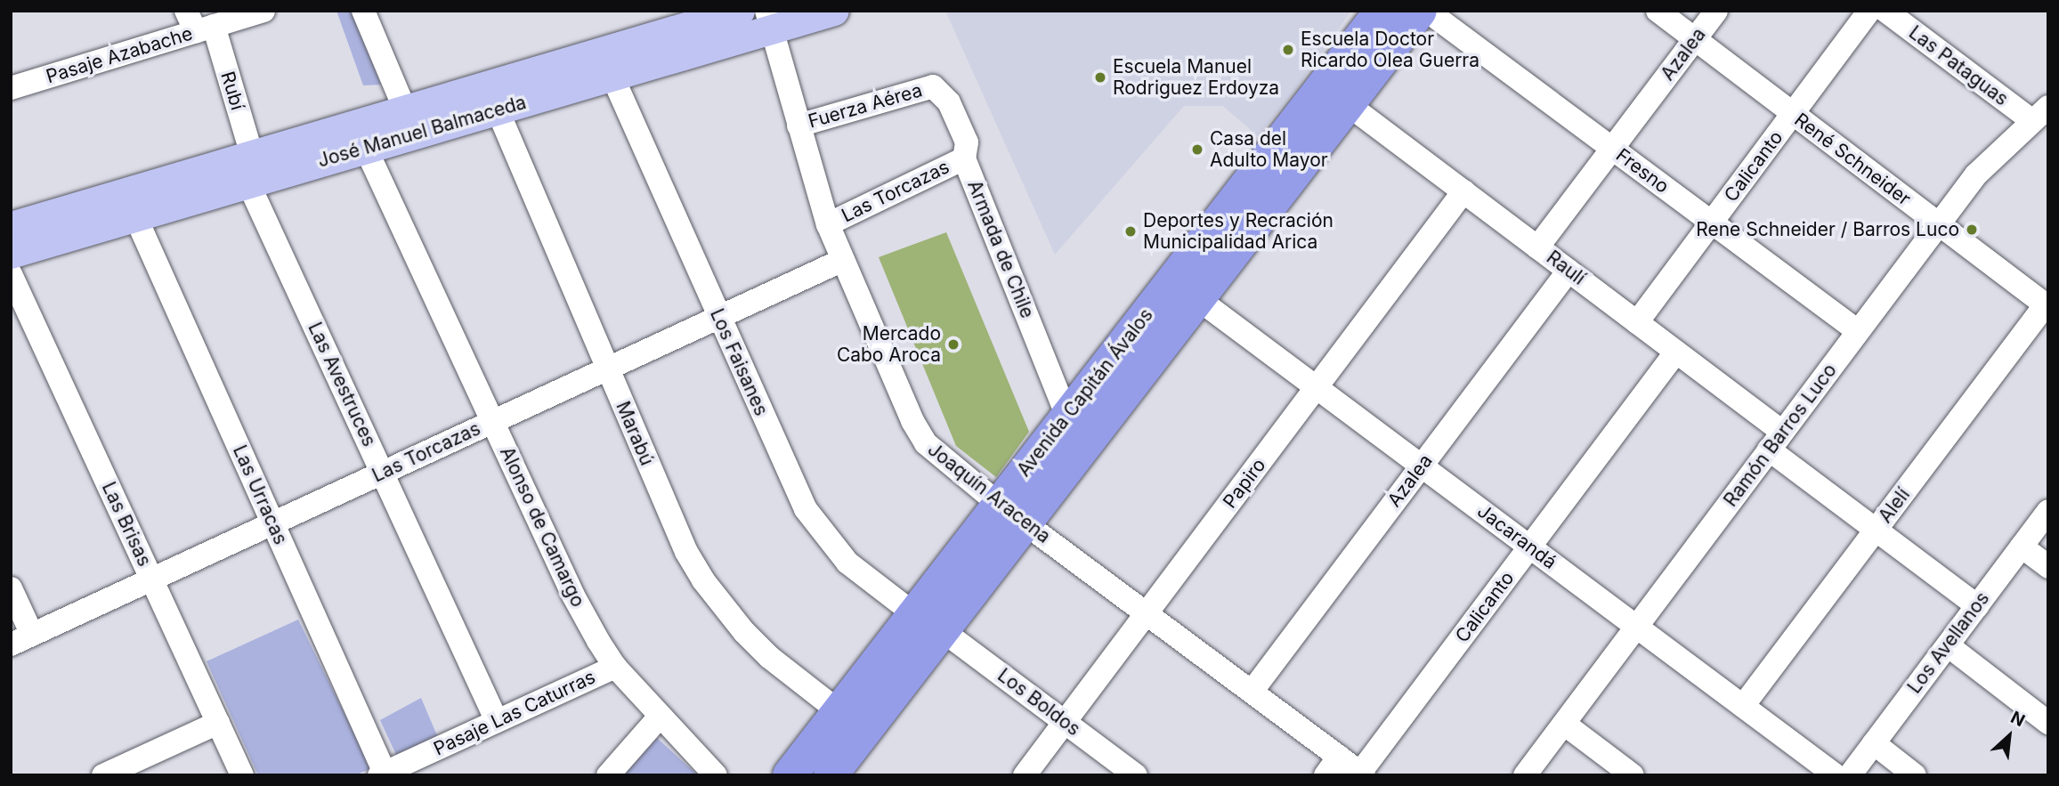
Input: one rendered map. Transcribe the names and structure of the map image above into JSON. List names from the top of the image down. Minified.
{"streets":{"highway":["Avenida Capitán Ávalos"],"main road":["José Manuel Balmaceda"],"street":["Azalea","Pasaje Azabache","Las Pataguas","Rubí","Fuerza Aérea","René Schneider","Calicanto","Fresno","Las Torcazas","Armada de Chile","Raulí","Los Faisanes","Las Avestruces","Marabú","Ramón Barros Luco","Papiro","Joaquín Aracena","Las Urracas","Alelí","Las Brisas","Alonso de Camargo","Jacarandá","Los Avellanos","Los Boldos","Pasaje Las Caturras"]},"crossings":[["Azalea","René Schneider"],["Azalea","Fresno"],["Azalea","Raulí"],["Azalea","Joaquín Aracena"],["Azalea","Jacarandá"],["Pasaje Azabache","Rubí"],["Las Pataguas","Ramón Barros Luco"],["Rubí","José Manuel Balmaceda"],["Rubí","Las Avestruces"],["Fuerza Aérea","Armada de Chile"],["Fuerza Aérea","Joaquín Aracena"],["José Manuel Balmaceda","Los Faisanes"],["José Manuel Balmaceda","Las Avestruces"],["José Manuel Balmaceda","Marabú"],["José Manuel Balmaceda","Joaquín Aracena"],["José Manuel Balmaceda","Las Urracas"],["José Manuel Balmaceda","Alonso de Camargo"],["René Schneider","Calicanto"],["René Schneider","Ramón Barros Luco"],["René Schneider","Alelí"],["Calicanto","Fresno"],["Calicanto","Raulí"],["Calicanto","Joaquín Aracena"],["Calicanto","Jacarandá"],["Fresno","Ramón Barros Luco"],["Las Torcazas","Armada de Chile"],["Las Torcazas","Los Faisanes"],["Las Torcazas","Las Avestruces"],["Las Torcazas","Marabú"],["Las Torcazas","Joaquín Aracena"],["Las Torcazas","Las Urracas"],["Las Torcazas","Las Brisas"],["Las Torcazas","Alonso de Camargo"],["Armada de Chile","Avenida Capitán Ávalos"],["Raulí","Avenida Capitán Ávalos"],["Raulí","Ramón Barros Luco"],["Raulí","Papiro"],["Raulí","Alelí"],["Raulí","Los Avellanos"],["Los Faisanes","Avenida Capitán Ávalos"],["Los Faisanes","Los Boldos"],["Las Avestruces","Pasaje Las Caturras"],["Avenida Capitán Ávalos","Marabú"],["Avenida Capitán Ávalos","Joaquín Aracena"],["Avenida Capitán Ávalos","Jacarandá"],["Avenida Capitán Ávalos","Los Boldos"],["Ramón Barros Luco","Jacarandá"],["Papiro","Joaquín Aracena"],["Papiro","Jacarandá"],["Papiro","Los Boldos"],["Las Urracas","Pasaje Las Caturras"],["Alelí","Jacarandá"],["Alonso de Camargo","Pasaje Las Caturras"]],"places":["Escuela Doctor Ricardo Olea Guerra","Escuela Manuel Rodriguez Erdoyza","Casa del Adulto Mayor","Rene Schneider / Barros Luco","Deportes y Recración Municipalidad Arica","Mercado Cabo Aroca"],"north":"top right"}
